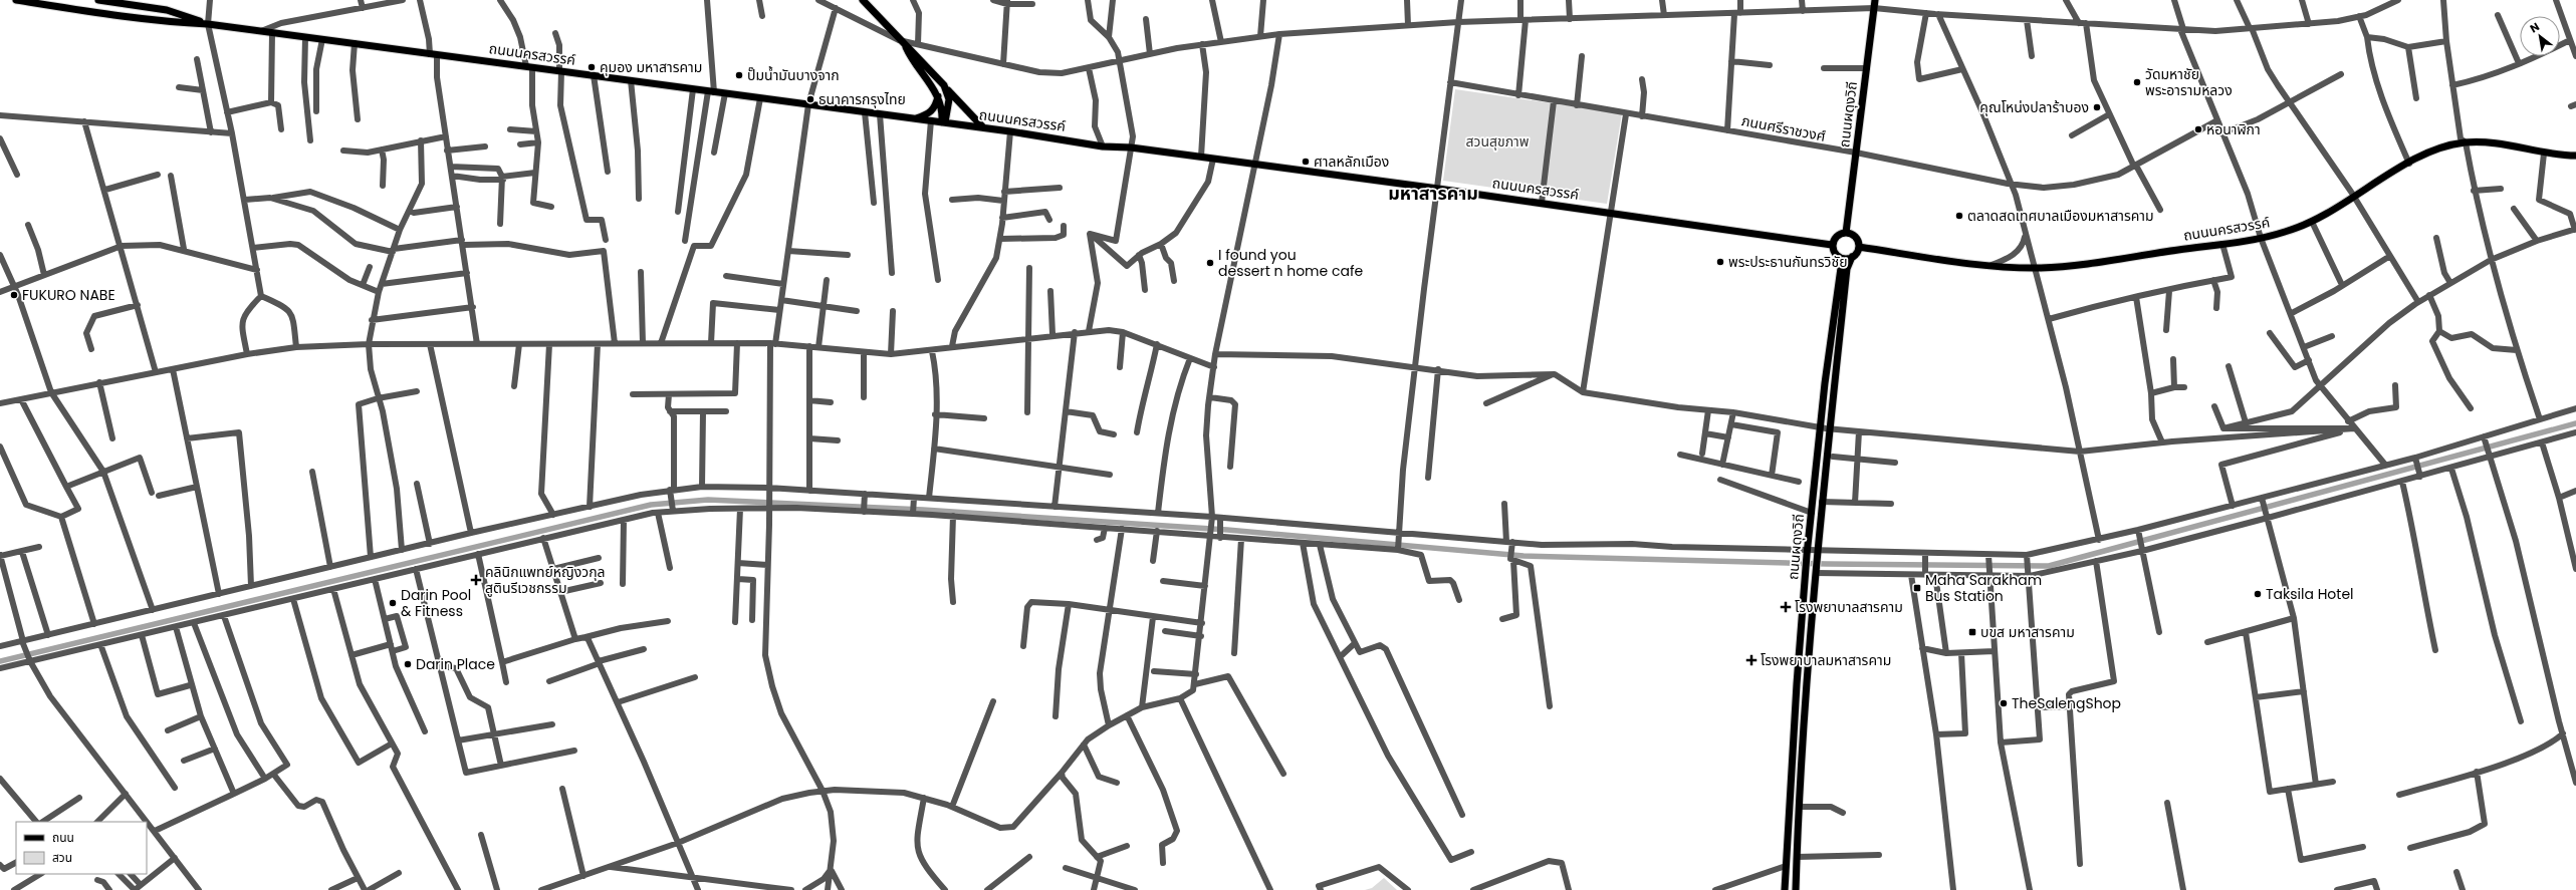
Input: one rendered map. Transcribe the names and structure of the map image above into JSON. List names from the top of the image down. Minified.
{"streets":{"main road":["ถนนนครสวรรค์","ถนนผดุงวิถี"],"street":["ภนนศรีราชวงศ์"]},"crossings":[["ถนนนครสวรรค์","ถนนผดุงวิถี"],["ถนนผดุงวิถี","ภนนศรีราชวงศ์"]],"districts":["มหาสารคาม"],"parks":["สวนสุขภาพ"],"places":{"other":["คุมอง มหาสารคาม","ปั๊มน้ำมันบางจาก","วัดมหาชัย พระอารามหลวง","ธนาคารกรุงไทย","คุณโหน่งปลาร้าบอง","หอนาฬิกา","ศาลหลักเมือง","ตลาดสดเทศบาลเมืองมหาสารคาม","พระประธานกันทรวิชัย","I found you dessert n home cafe","FUKURO NABE","Taksila Hotel","Darin Pool & Fitness","Darin Place","TheSalengShop"],"health":["คลินิกแพทย์หญิงวกุล สูตินรีเวชกรรม","โรงพยาบาลสารคาม","โรงพยาบาลมหาสารคาม"],"transit":["Maha Sarakham Bus Station","บขส มหาสารคาม"]},"legend":["ถนน","สวน"],"north":"top left"}
